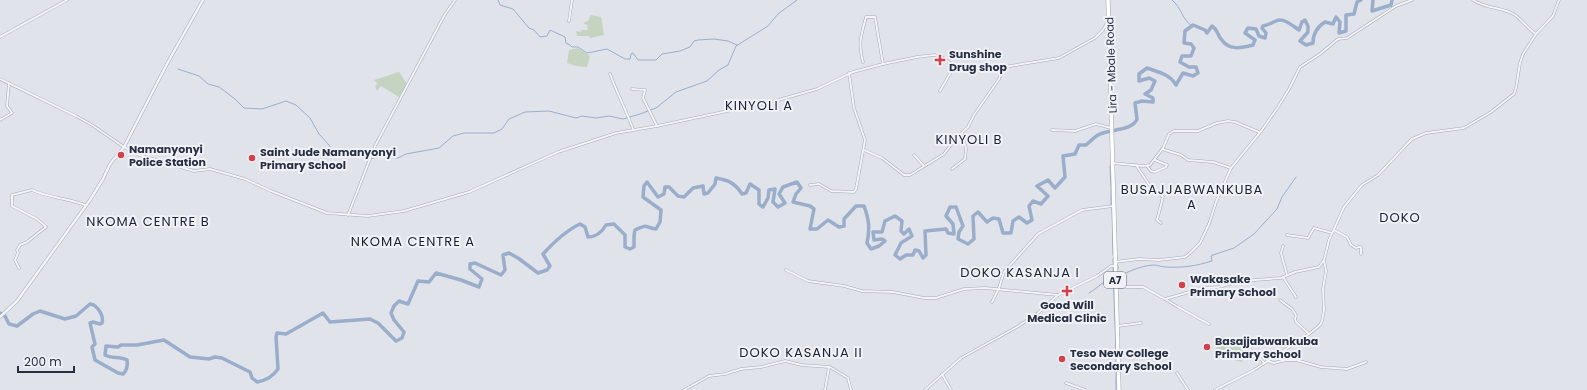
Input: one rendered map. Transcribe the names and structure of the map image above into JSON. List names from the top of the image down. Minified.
{"streets":{"main road":["Lira - Mbale Road","A7"]},"districts":["KINYOLI A","KINYOLI B","BUSAJJABWANKUBA A","DOKO","NKOMA CENTRE B","NKOMA CENTRE A","DOKO KASANJA I","DOKO KASANJA II"],"places":{"health":["Sunshine Drug shop","Good Will Medical Clinic"],"other":["Namanyonyi Police Station","Saint Jude Namanyonyi Primary School","Wakasake Primary School","Basajjabwankuba Primary School","Teso New College Secondary School"]},"scale_bar":"200 m"}
